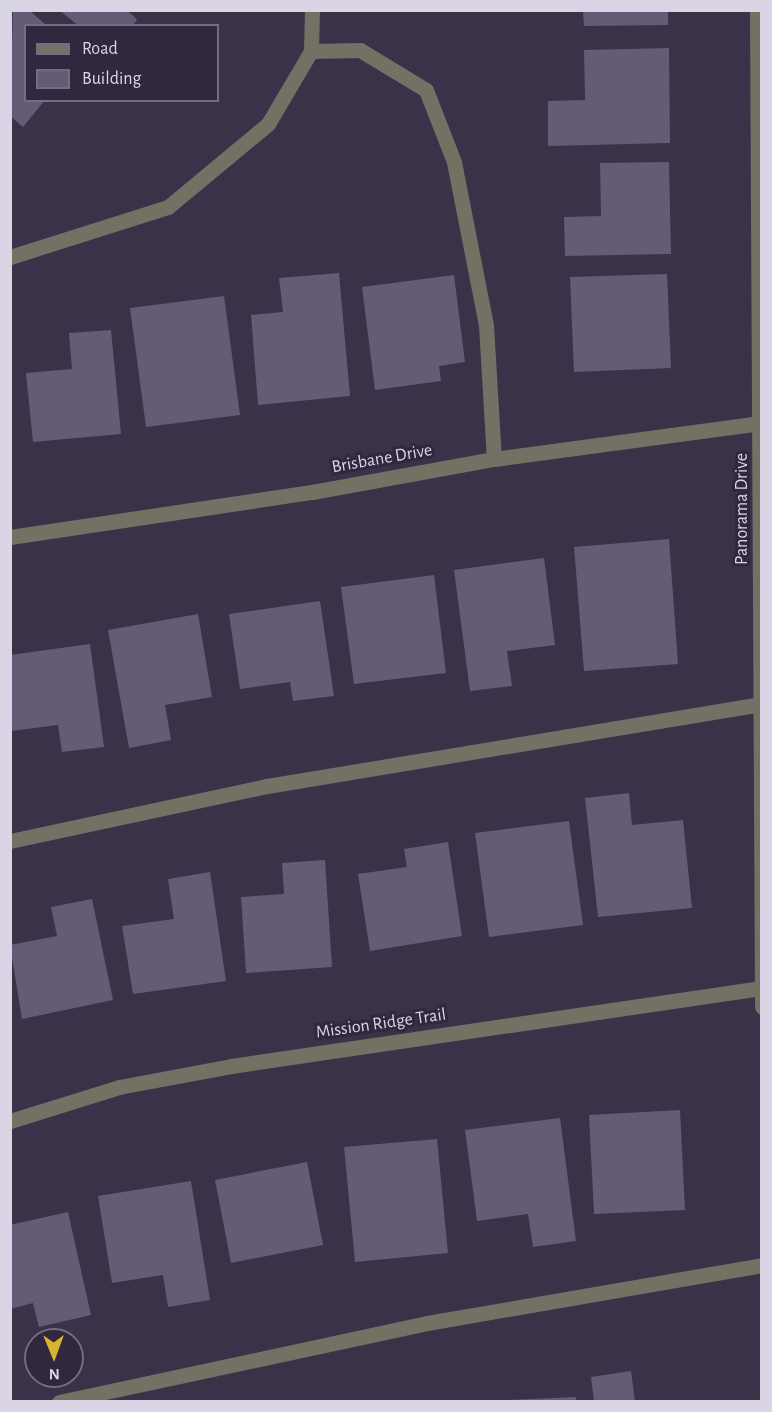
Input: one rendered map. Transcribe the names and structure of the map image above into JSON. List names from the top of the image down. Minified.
{"streets":{"street":["Brisbane Drive","Panorama Drive","Mission Ridge Trail"]},"crossings":[["Brisbane Drive","Panorama Drive"],["Panorama Drive","Mission Ridge Trail"]],"legend":["Road","Building"],"north":"bottom"}
